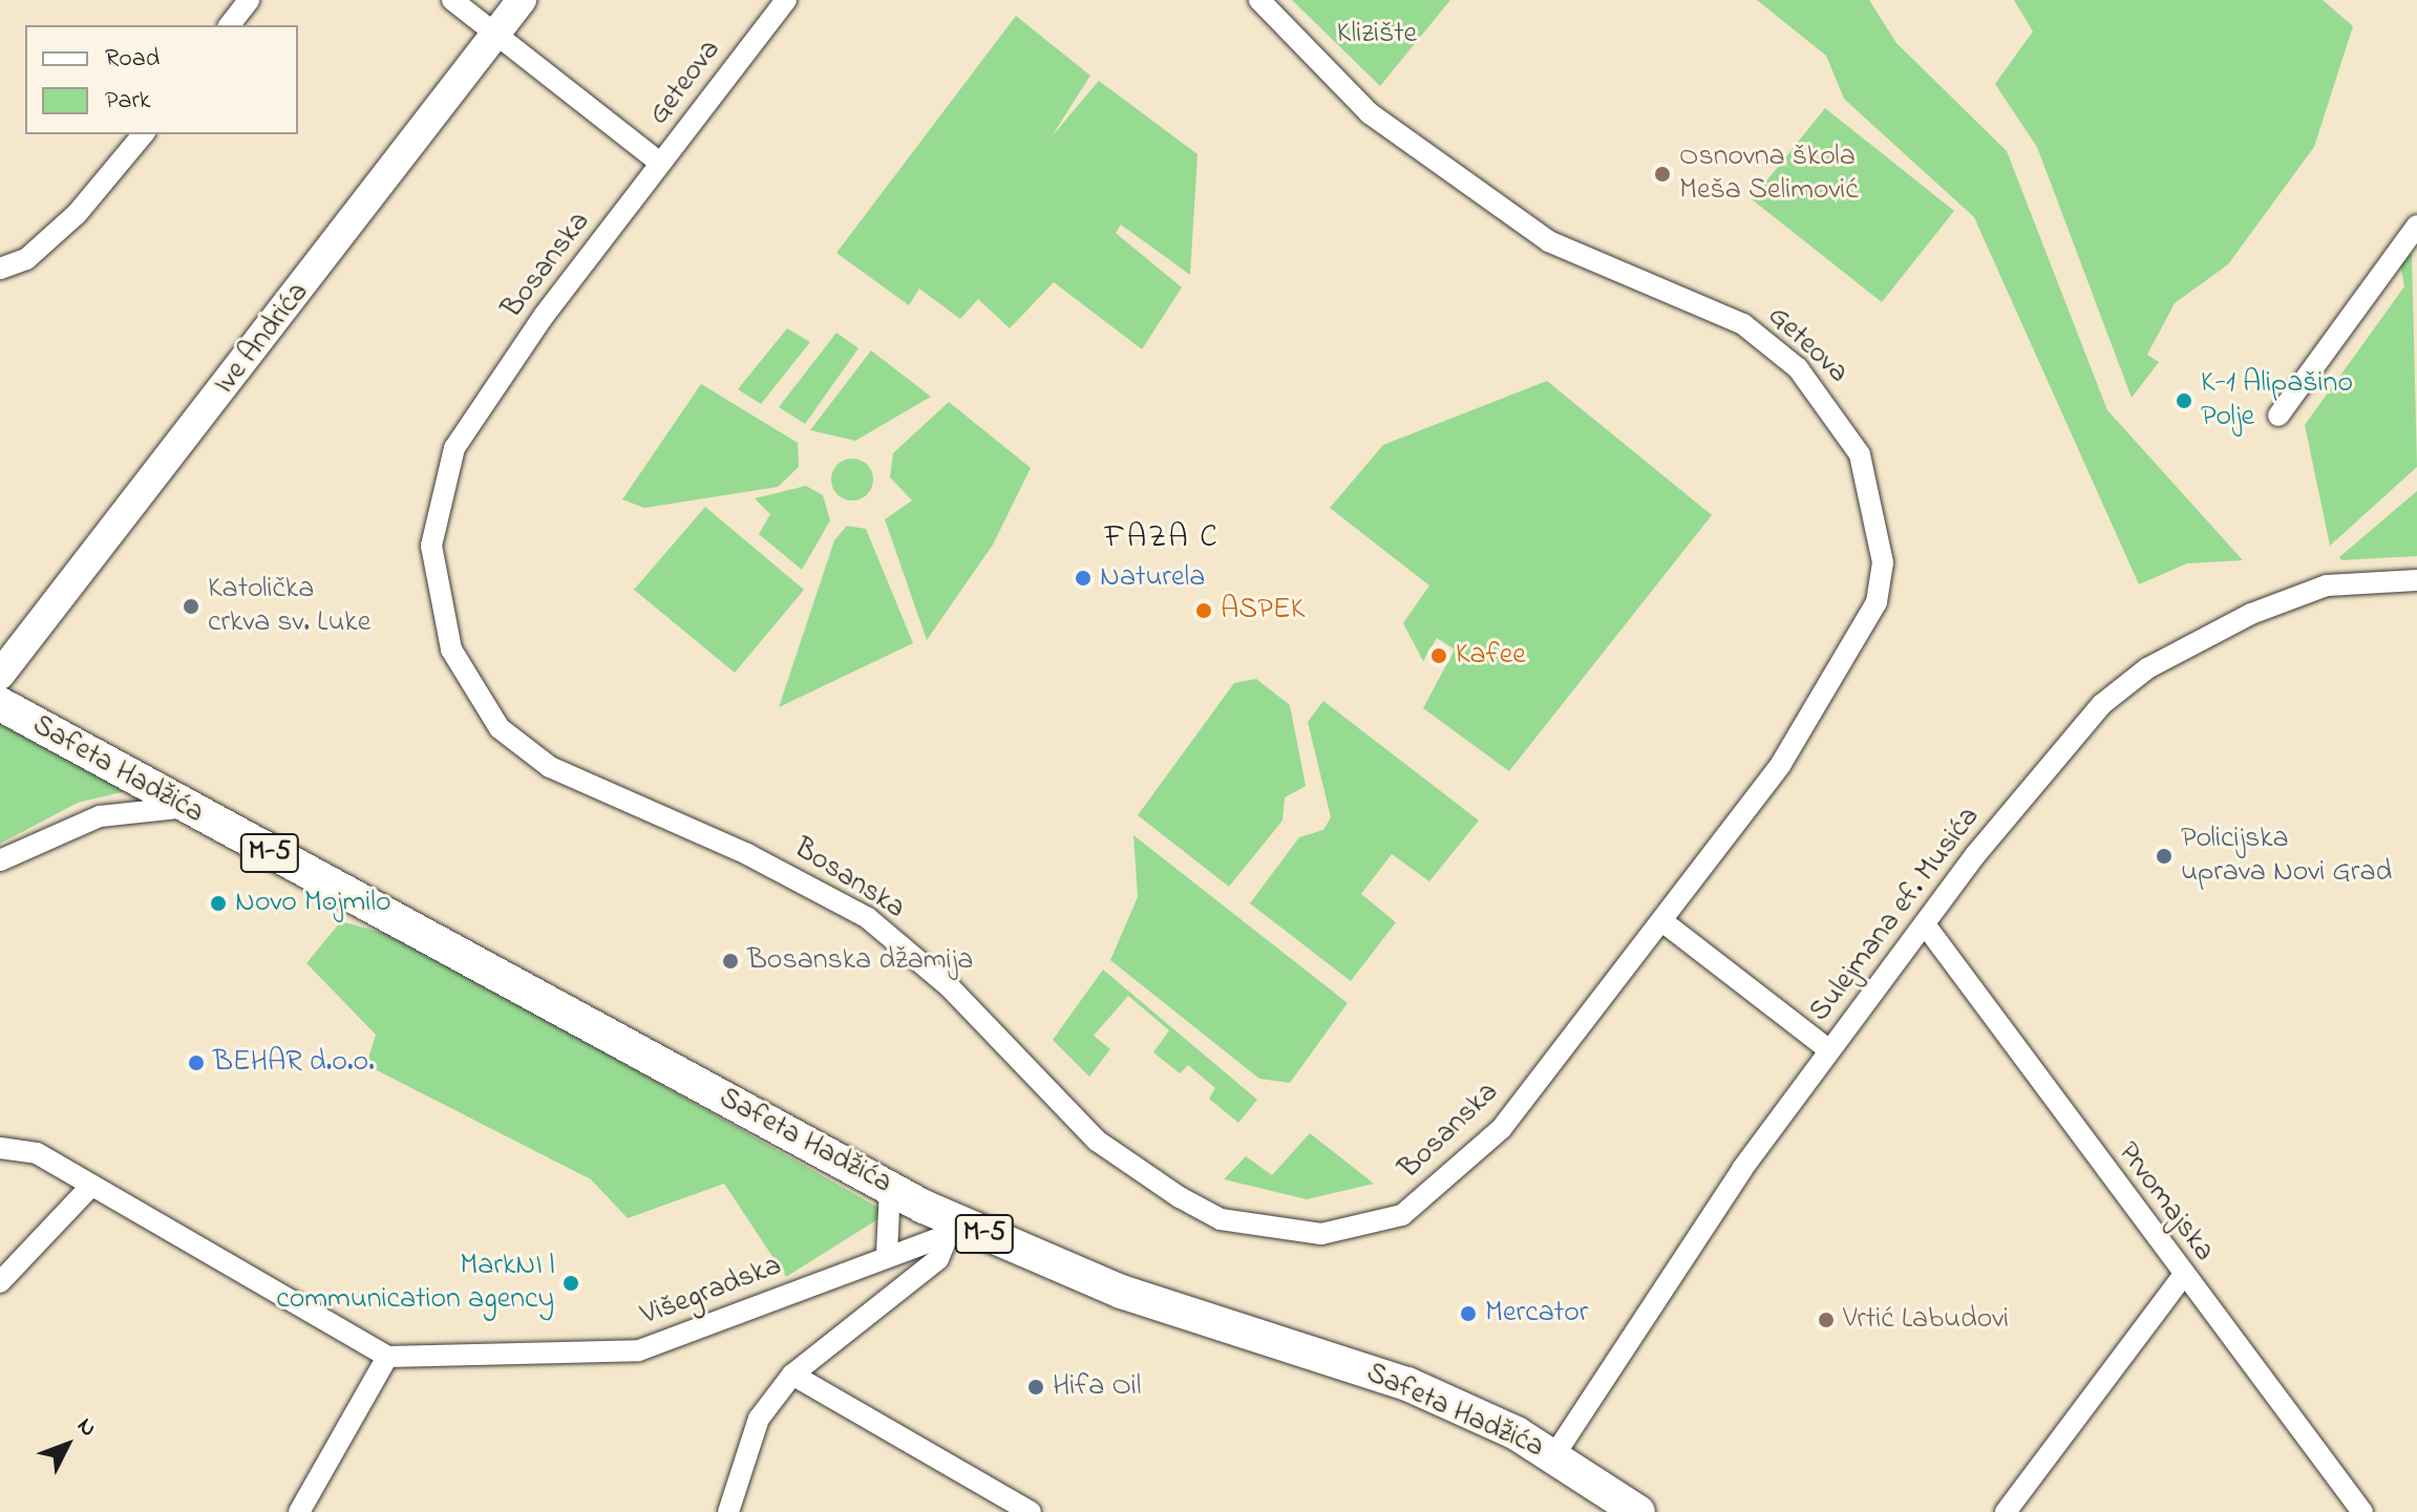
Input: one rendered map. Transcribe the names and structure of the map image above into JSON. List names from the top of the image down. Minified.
{"streets":{"main road":["Ive Andrića","Safeta Hadžića","M-5"],"street":["Geteova","Bosanska","Sulejmana ef. Musića","Prvomajska","Višegradska"]},"crossings":[["Geteova","Bosanska"],["Safeta Hadžića","Sulejmana ef. Musića"],["Safeta Hadžića","Višegradska"],["Sulejmana ef. Musića","Prvomajska"]],"districts":["FAZA C"],"parks":["Klizište"],"places":["Osnovna škola Meša Selimović","K-1 Alipašino Polje","Naturela","Katolička crkva sv. Luke","ASPEK","Kafee","Policijska uprava Novi Grad","Novo Mojmilo","Bosanska džamija","BEHAR d.o.o.","MarkNI | communication agency","Mercator","Vrtić Labudovi","Hifa Oil"],"legend":["Road","Park"],"north":"top right"}
